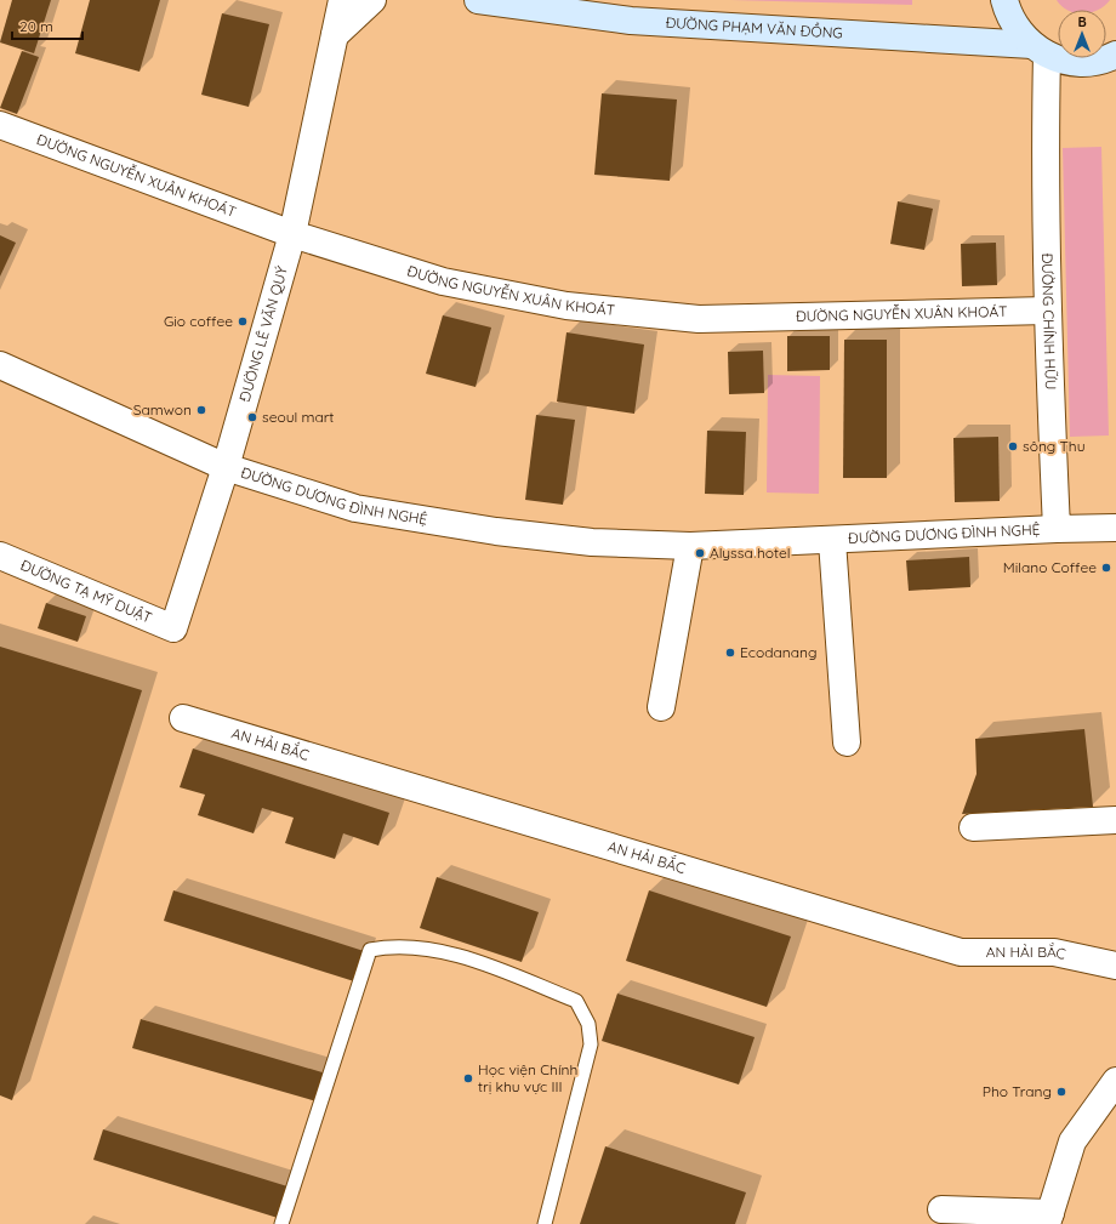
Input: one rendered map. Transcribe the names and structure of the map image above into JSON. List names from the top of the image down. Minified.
{"streets":{"main road":["ĐƯỜNG PHẠM VĂN ĐỒNG"],"street":["ĐƯỜNG NGUYỄN XUÂN KHOÁT","ĐƯỜNG CHÍNH HỮU","ĐƯỜNG LÊ VĂN QUÝ","ĐƯỜNG DƯƠNG ĐÌNH NGHỆ","ĐƯỜNG TẠ MỸ DUẬT","AN HẢI BẮC"]},"crossings":[["ĐƯỜNG PHẠM VĂN ĐỒNG","ĐƯỜNG CHÍNH HỮU"],["ĐƯỜNG NGUYỄN XUÂN KHOÁT","ĐƯỜNG CHÍNH HỮU"],["ĐƯỜNG NGUYỄN XUÂN KHOÁT","ĐƯỜNG LÊ VĂN QUÝ"],["ĐƯỜNG CHÍNH HỮU","ĐƯỜNG DƯƠNG ĐÌNH NGHỆ"],["ĐƯỜNG LÊ VĂN QUÝ","ĐƯỜNG DƯƠNG ĐÌNH NGHỆ"],["ĐƯỜNG LÊ VĂN QUÝ","ĐƯỜNG TẠ MỸ DUẬT"]],"places":["Gio coffee","Samwon","seoul mart","sông Thu","Alyssa hotel","Milano Coffee","Ecodanang","Học viện Chính trị khu vực III","Pho Trang"],"scale_bar":"20 m","north":"top"}
